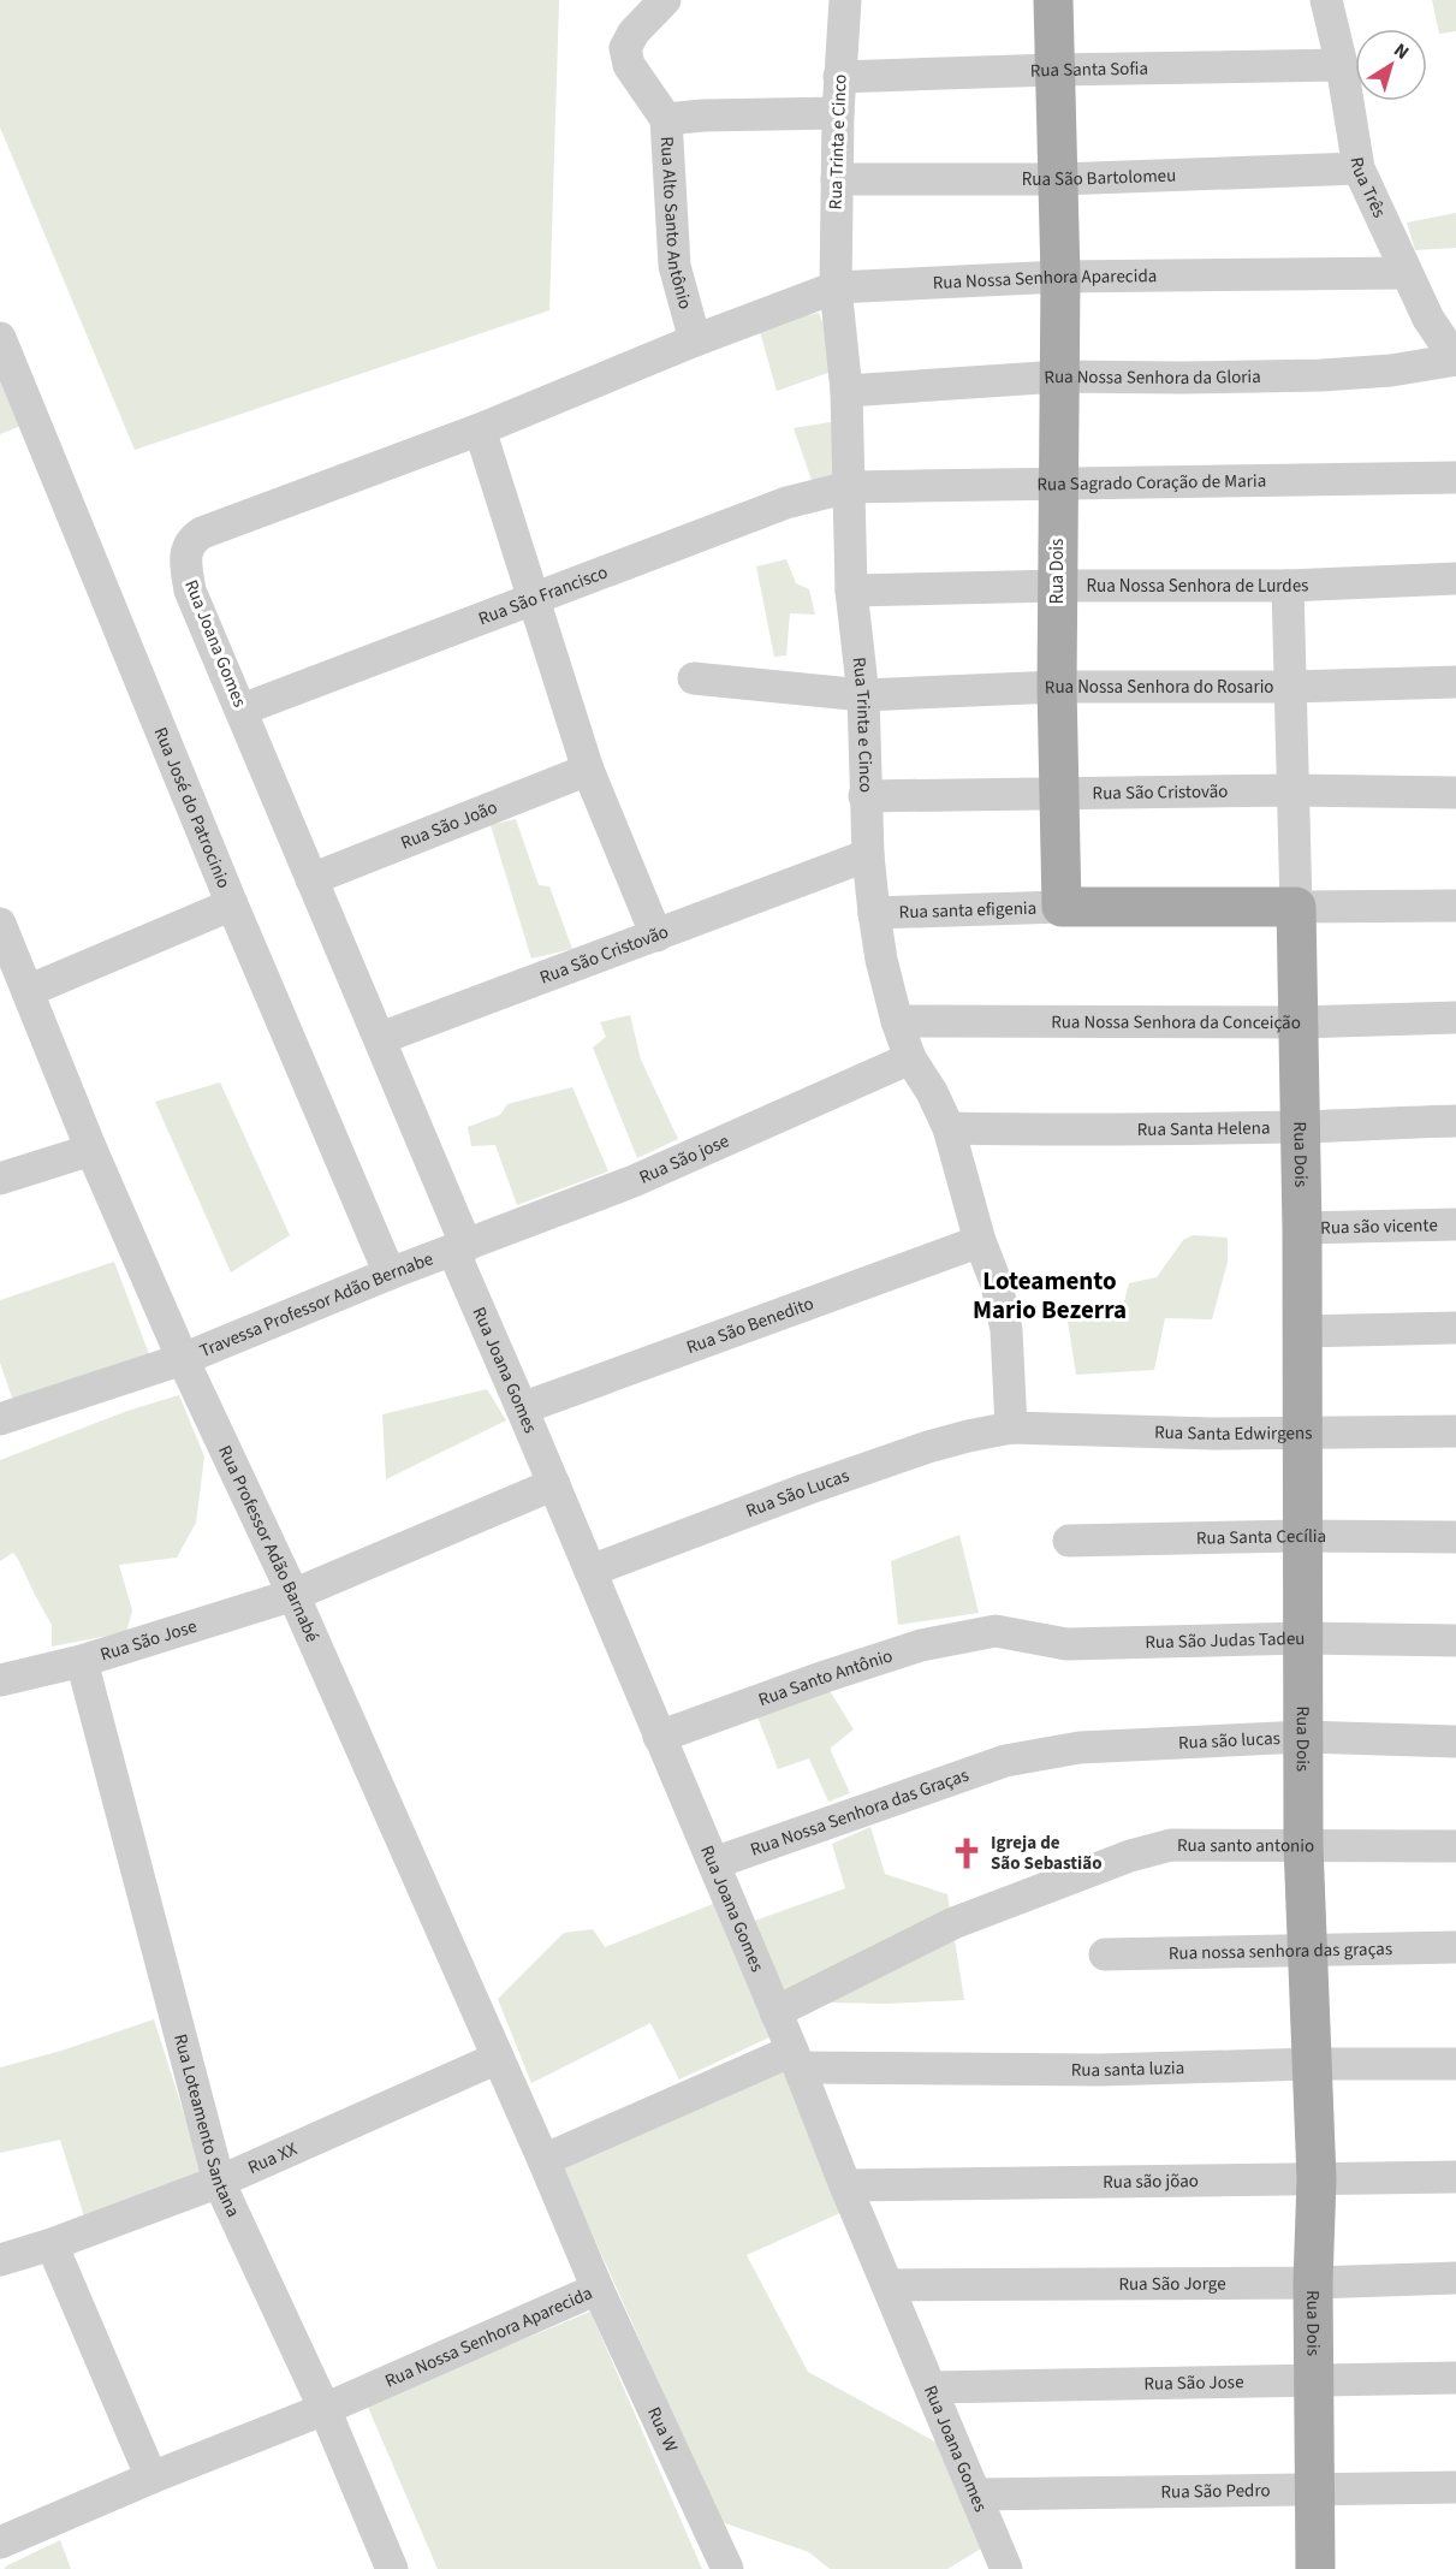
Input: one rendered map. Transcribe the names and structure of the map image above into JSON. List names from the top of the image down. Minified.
{"streets":{"main road":["Rua Dois"],"street":["Rua Santa Sofia","Rua Trinta e Cinco","Rua São Bartolomeu","Rua Três","Rua Alto Santo Antônio","Rua Nossa Senhora Aparecida","Rua Nossa Senhora da Gloria","Rua Sagrado Coração de Maria","Rua Nossa Senhora de Lurdes","Rua São Francisco","Rua Joana Gomes","Rua Nossa Senhora do Rosario","Rua São Cristovão","Rua José do Patrocinio","Rua São João","Rua santa efigenia","Rua Nossa Senhora da Conceição","Rua Santa Helena","Rua São jose","Rua são vicente","Travessa Professor Adão Bernabe","Rua São Benedito","Rua Santa Edwirgens","Rua São Lucas","Rua Santa Cecília","Rua Professor Adão Barnabé","Rua São Jose","Rua São Judas Tadeu","Rua Santo Antônio","Rua são lucas","Rua Nossa Senhora das Graças","Rua santo antonio","Rua nossa senhora das graças","Rua santa luzia","Rua Loteamento Santana","Rua XX","Rua são jõao","Rua São Jorge","Rua W","Rua São Pedro"]},"crossings":[["Rua Santa Sofia","Rua Trinta e Cinco"],["Rua Santa Sofia","Rua Três"],["Rua Santa Sofia","Rua Dois"],["Rua Trinta e Cinco","Rua São Bartolomeu"],["Rua Trinta e Cinco","Rua Nossa Senhora Aparecida"],["Rua Trinta e Cinco","Rua Nossa Senhora da Gloria"],["Rua Trinta e Cinco","Rua Sagrado Coração de Maria"],["Rua Trinta e Cinco","Rua Nossa Senhora de Lurdes"],["Rua Trinta e Cinco","Rua São Francisco"],["Rua Trinta e Cinco","Rua Nossa Senhora do Rosario"],["Rua Trinta e Cinco","Rua São Cristovão"],["Rua Trinta e Cinco","Rua santa efigenia"],["Rua Trinta e Cinco","Rua Nossa Senhora da Conceição"],["Rua Trinta e Cinco","Rua Santa Helena"],["Rua Trinta e Cinco","Rua São jose"],["Rua Trinta e Cinco","Rua São Benedito"],["Rua Trinta e Cinco","Rua Santa Edwirgens"],["Rua Trinta e Cinco","Rua São Lucas"],["Rua São Bartolomeu","Rua Três"],["Rua São Bartolomeu","Rua Dois"],["Rua Três","Rua Nossa Senhora Aparecida"],["Rua Três","Rua Nossa Senhora da Gloria"],["Rua Alto Santo Antônio","Rua Nossa Senhora Aparecida"],["Rua Alto Santo Antônio","Rua Joana Gomes"],["Rua Nossa Senhora Aparecida","Rua Dois"],["Rua Nossa Senhora Aparecida","Rua Joana Gomes"],["Rua Nossa Senhora Aparecida","Rua Professor Adão Barnabé"],["Rua Nossa Senhora Aparecida","Rua Loteamento Santana"],["Rua Nossa Senhora Aparecida","Rua W"],["Rua Nossa Senhora da Gloria","Rua Dois"],["Rua Sagrado Coração de Maria","Rua Dois"],["Rua Sagrado Coração de Maria","Rua São Francisco"],["Rua Dois","Rua Nossa Senhora de Lurdes"],["Rua Dois","Rua Nossa Senhora do Rosario"],["Rua Dois","Rua São Cristovão"],["Rua Dois","Rua santa efigenia"],["Rua Dois","Rua Nossa Senhora da Conceição"],["Rua Dois","Rua Santa Helena"],["Rua Dois","Rua são vicente"],["Rua Dois","Rua Santa Edwirgens"],["Rua Dois","Rua Santa Cecília"],["Rua Dois","Rua São Jose"],["Rua Dois","Rua São Judas Tadeu"],["Rua Dois","Rua são lucas"],["Rua Dois","Rua santo antonio"],["Rua Dois","Rua nossa senhora das graças"],["Rua Dois","Rua santa luzia"],["Rua Dois","Rua são jõao"],["Rua Dois","Rua São Jorge"],["Rua Dois","Rua São Pedro"],["Rua São Francisco","Rua Joana Gomes"],["Rua Joana Gomes","Rua São Cristovão"],["Rua Joana Gomes","Rua São João"],["Rua Joana Gomes","Rua São jose"],["Rua Joana Gomes","Travessa Professor Adão Bernabe"],["Rua Joana Gomes","Rua São Benedito"],["Rua Joana Gomes","Rua São Lucas"],["Rua Joana Gomes","Rua São Jose"],["Rua Joana Gomes","Rua Santo Antônio"],["Rua Joana Gomes","Rua Nossa Senhora das Graças"],["Rua Joana Gomes","Rua santo antonio"],["Rua Joana Gomes","Rua santa luzia"],["Rua Joana Gomes","Rua são jõao"],["Rua Joana Gomes","Rua São Jorge"],["Rua Joana Gomes","Rua São Pedro"],["Rua José do Patrocinio","Travessa Professor Adão Bernabe"],["Rua São jose","Travessa Professor Adão Bernabe"],["Travessa Professor Adão Bernabe","Rua Professor Adão Barnabé"],["Rua Santa Edwirgens","Rua São Lucas"],["Rua Professor Adão Barnabé","Rua São Jose"],["Rua Professor Adão Barnabé","Rua XX"],["Rua São Jose","Rua Loteamento Santana"],["Rua São Judas Tadeu","Rua Santo Antônio"],["Rua são lucas","Rua Nossa Senhora das Graças"],["Rua Loteamento Santana","Rua XX"]],"districts":["Loteamento Mario Bezerra"],"places":{"church":["Igreja de São Sebastião"]},"north":"top right"}
